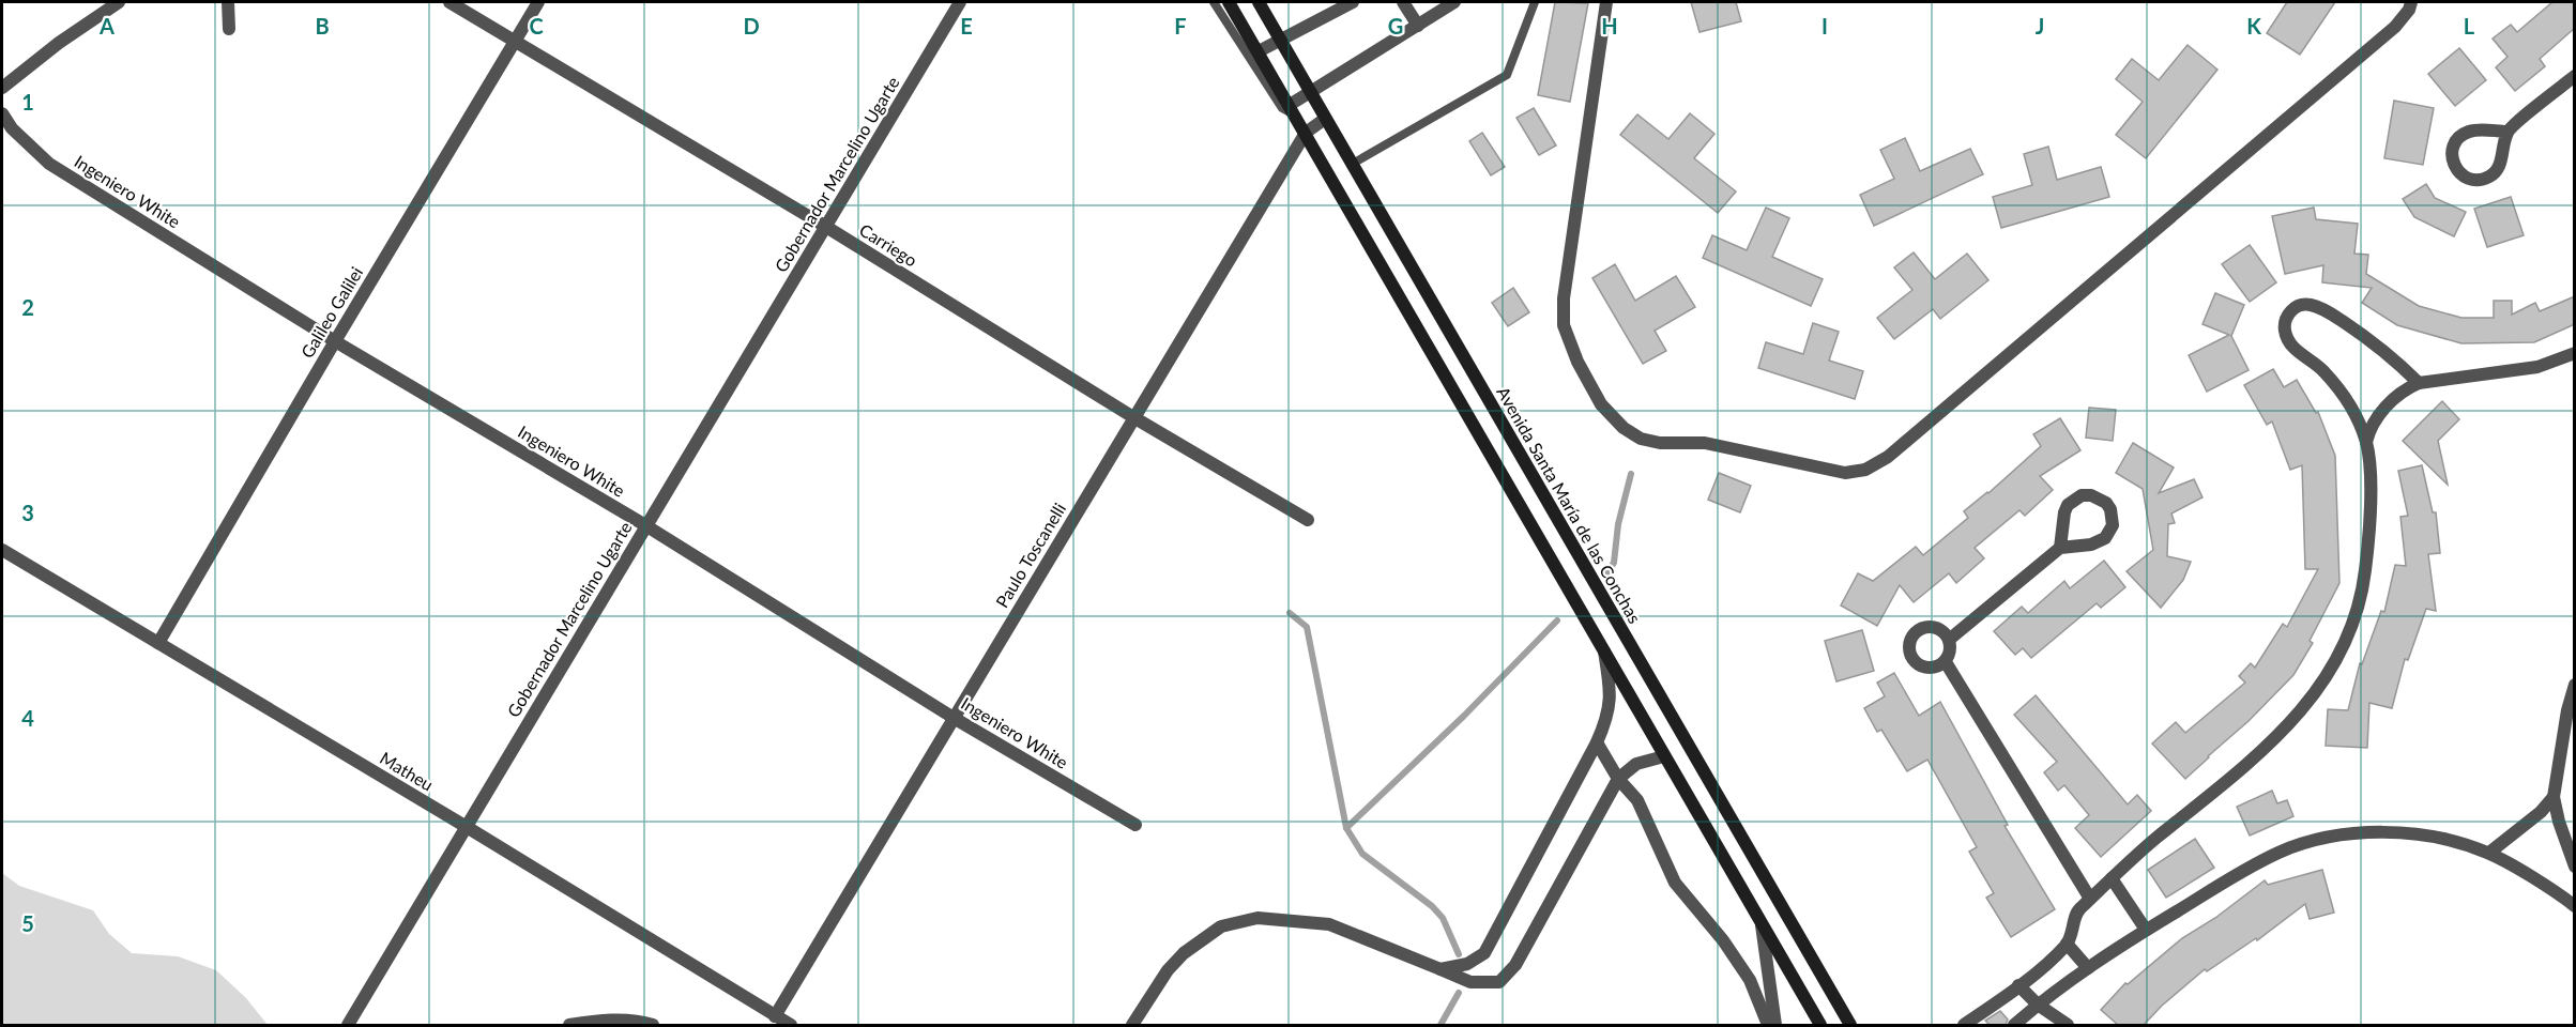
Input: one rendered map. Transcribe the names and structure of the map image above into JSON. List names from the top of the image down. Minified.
{"streets":{"main road":["Avenida Santa María de las Conchas"],"street":["Gobernador Marcelino Ugarte","Ingeniero White","Carriego","Galileo Galilei","Paulo Toscanelli","Matheu"]},"crossings":[["Gobernador Marcelino Ugarte","Ingeniero White"],["Gobernador Marcelino Ugarte","Carriego"],["Gobernador Marcelino Ugarte","Matheu"],["Ingeniero White","Galileo Galilei"],["Ingeniero White","Paulo Toscanelli"],["Carriego","Galileo Galilei"],["Carriego","Paulo Toscanelli"],["Galileo Galilei","Matheu"],["Avenida Santa María de las Conchas","Paulo Toscanelli"],["Paulo Toscanelli","Matheu"]],"grid":{"columns":["A","B","C","D","E","F","G","H","I","J","K","L"],"rows":["1","2","3","4","5"]}}
